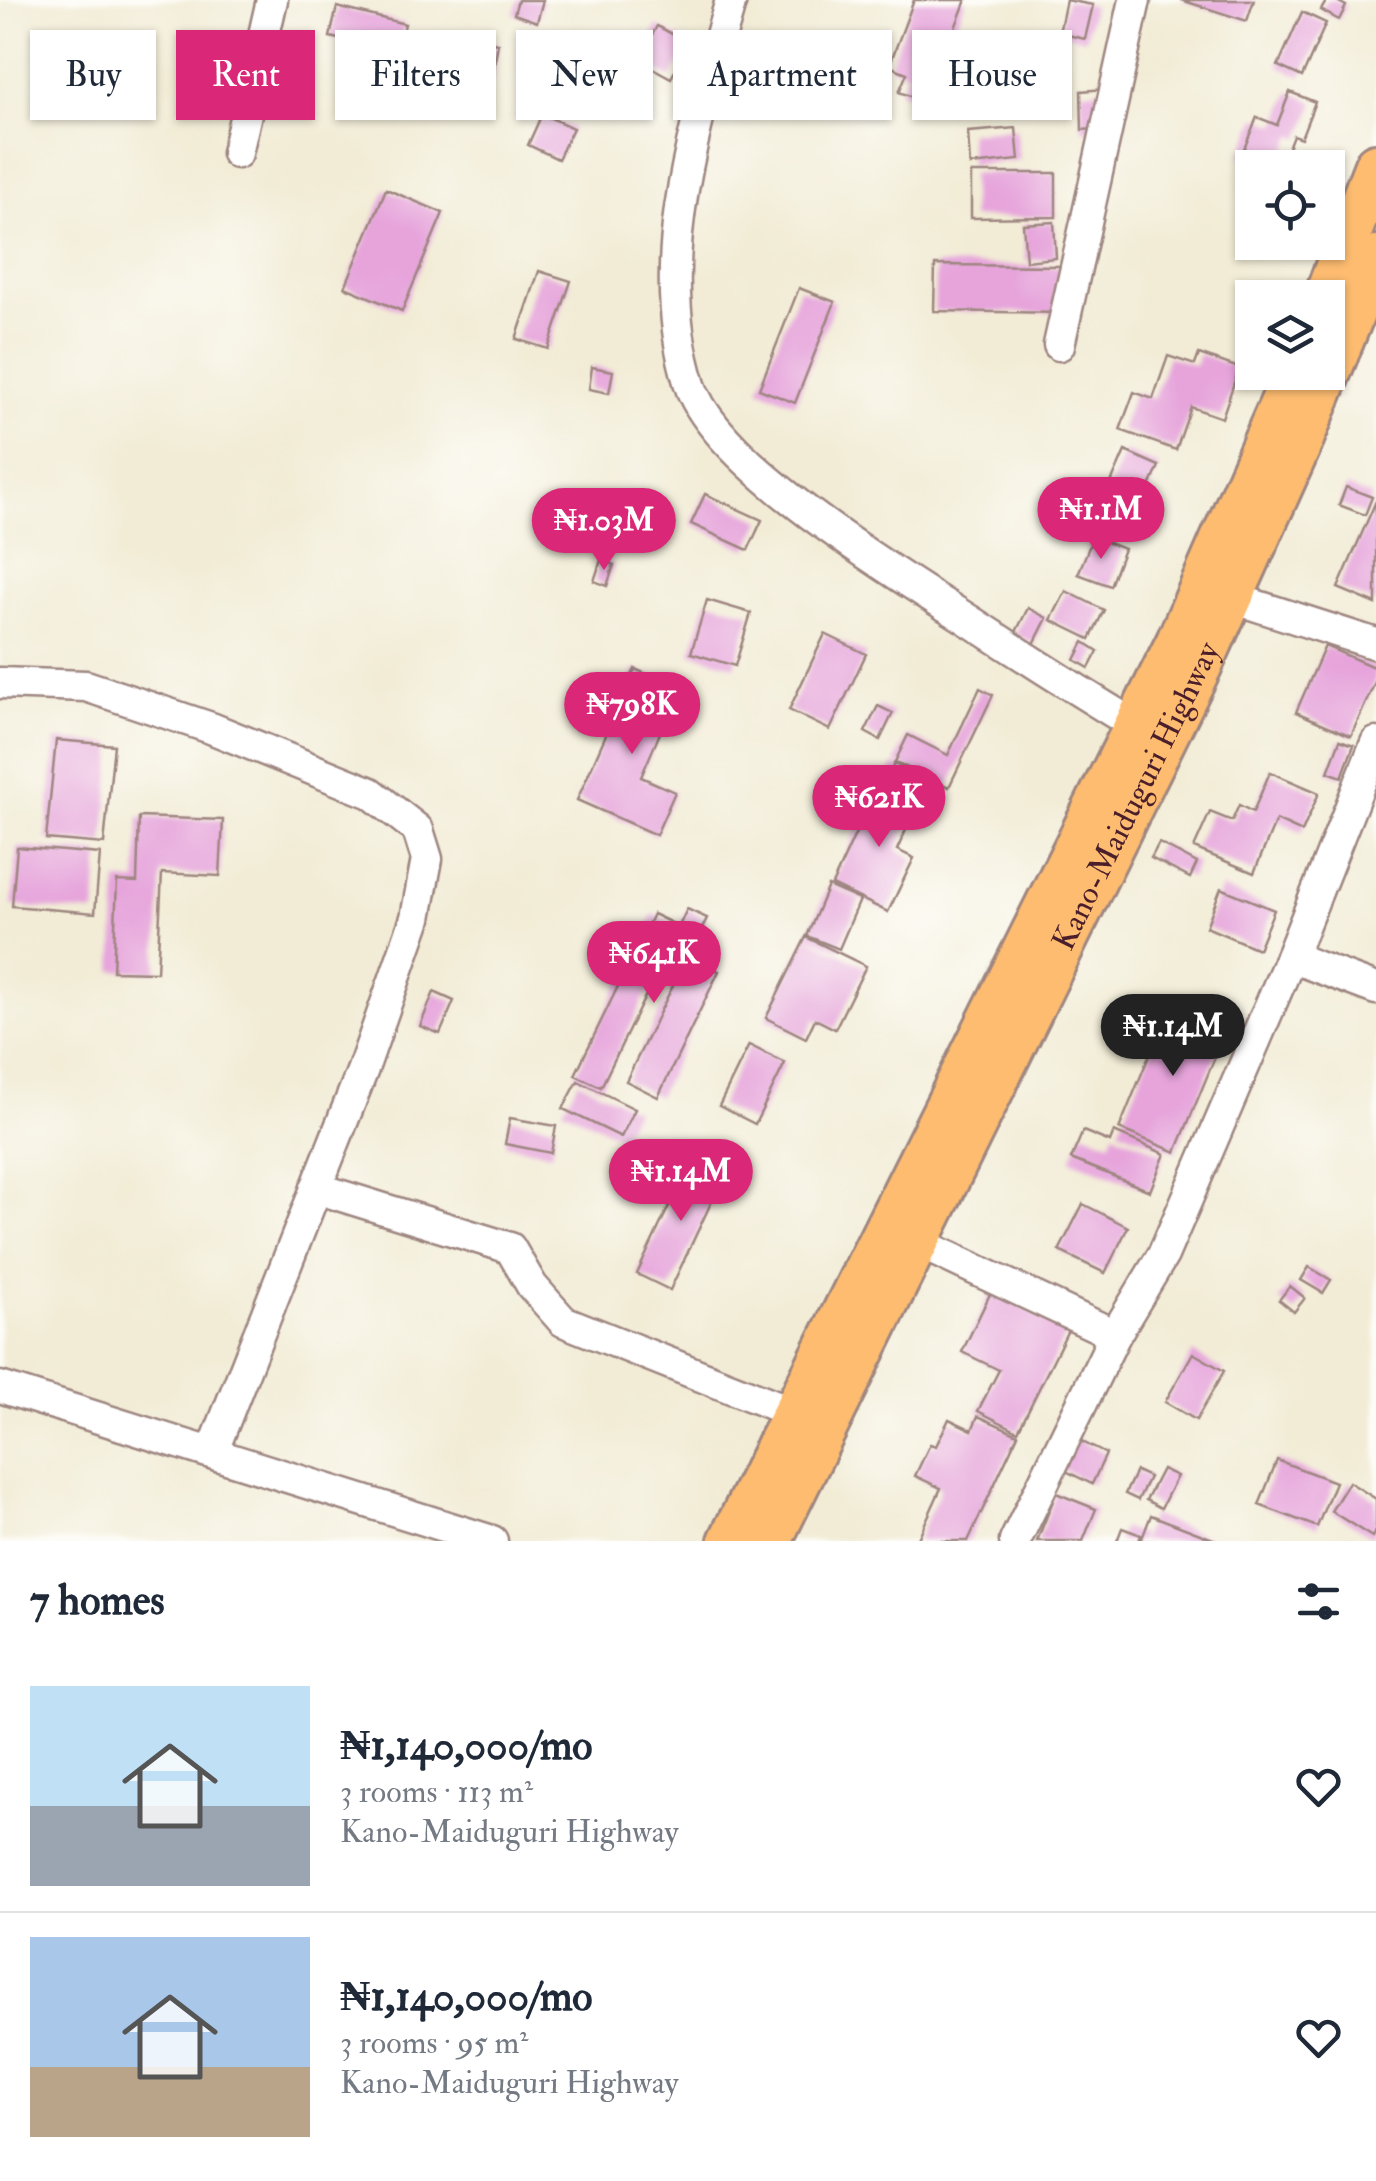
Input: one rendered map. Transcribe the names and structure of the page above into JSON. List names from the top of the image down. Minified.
{"streets":{"highway":["Kano-Maiduguri Highway"]},"page":{"chip":["Buy","Rent","Filters","New","Apartment","House"],"price":["₦1.1M","₦1.03M","₦798K","₦621K","₦641K","₦1.14M","₦1.14M"],"heading":"7 homes","list":[{"name":"₦1,140,000/mo","note":"3 rooms · 113 m² · Kano-Maiduguri Highway"},{"name":"₦1,140,000/mo","note":"3 rooms · 95 m² · Kano-Maiduguri Highway"}]}}
